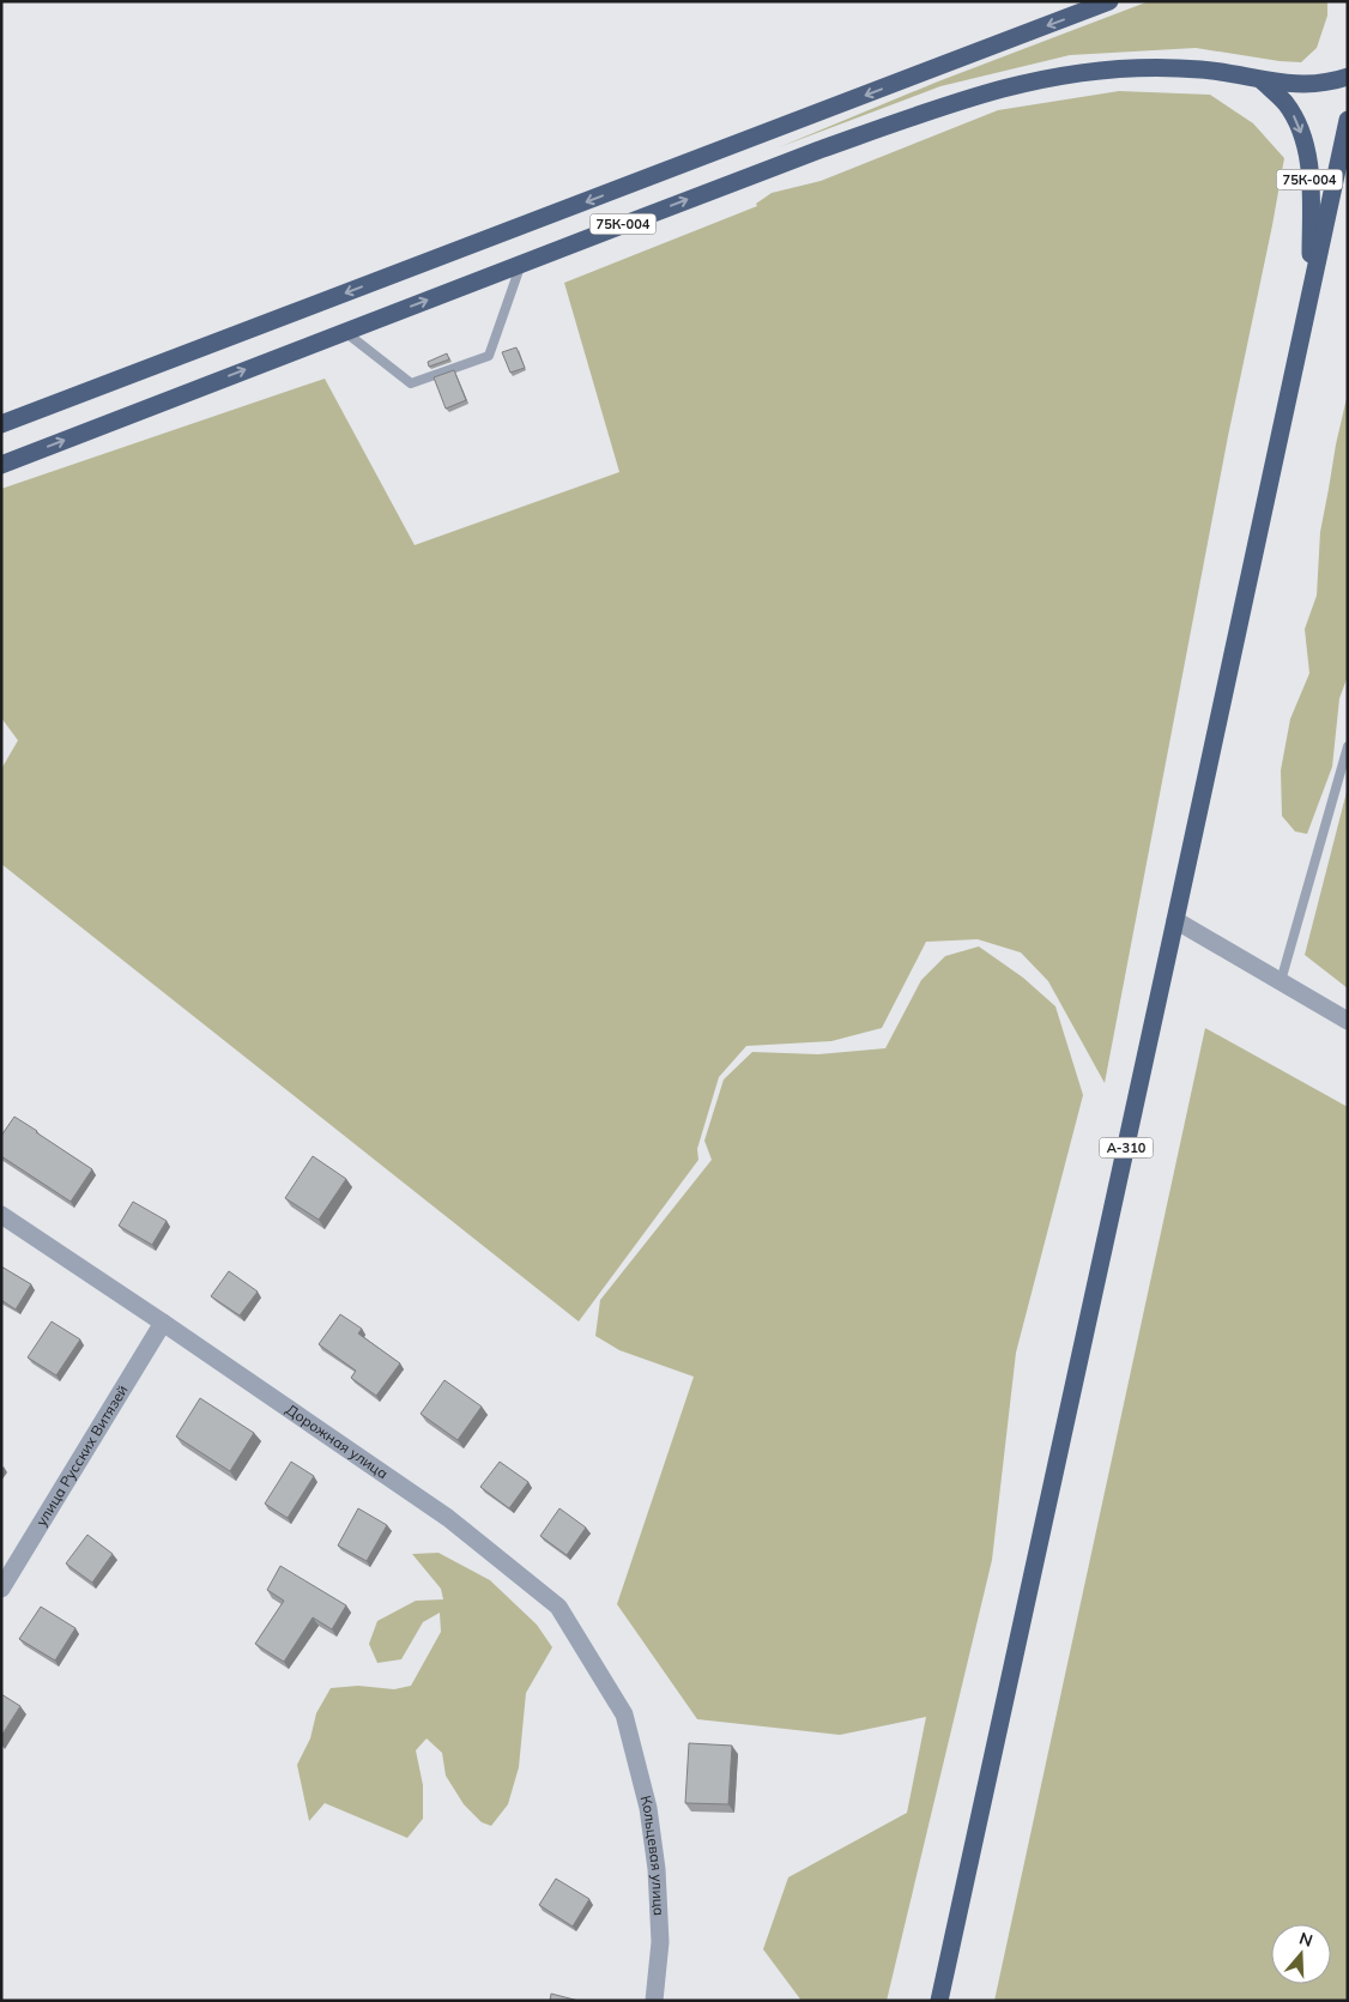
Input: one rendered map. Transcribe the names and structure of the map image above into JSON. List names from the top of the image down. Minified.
{"streets":{"highway":["75К-004","А-310"],"street":["Дорожная улица","улица Русских Витязей","Кольцевая улица"]},"crossings":[["75К-004","А-310"],["Дорожная улица","улица Русских Витязей"],["Дорожная улица","Кольцевая улица"]],"north":"top"}
